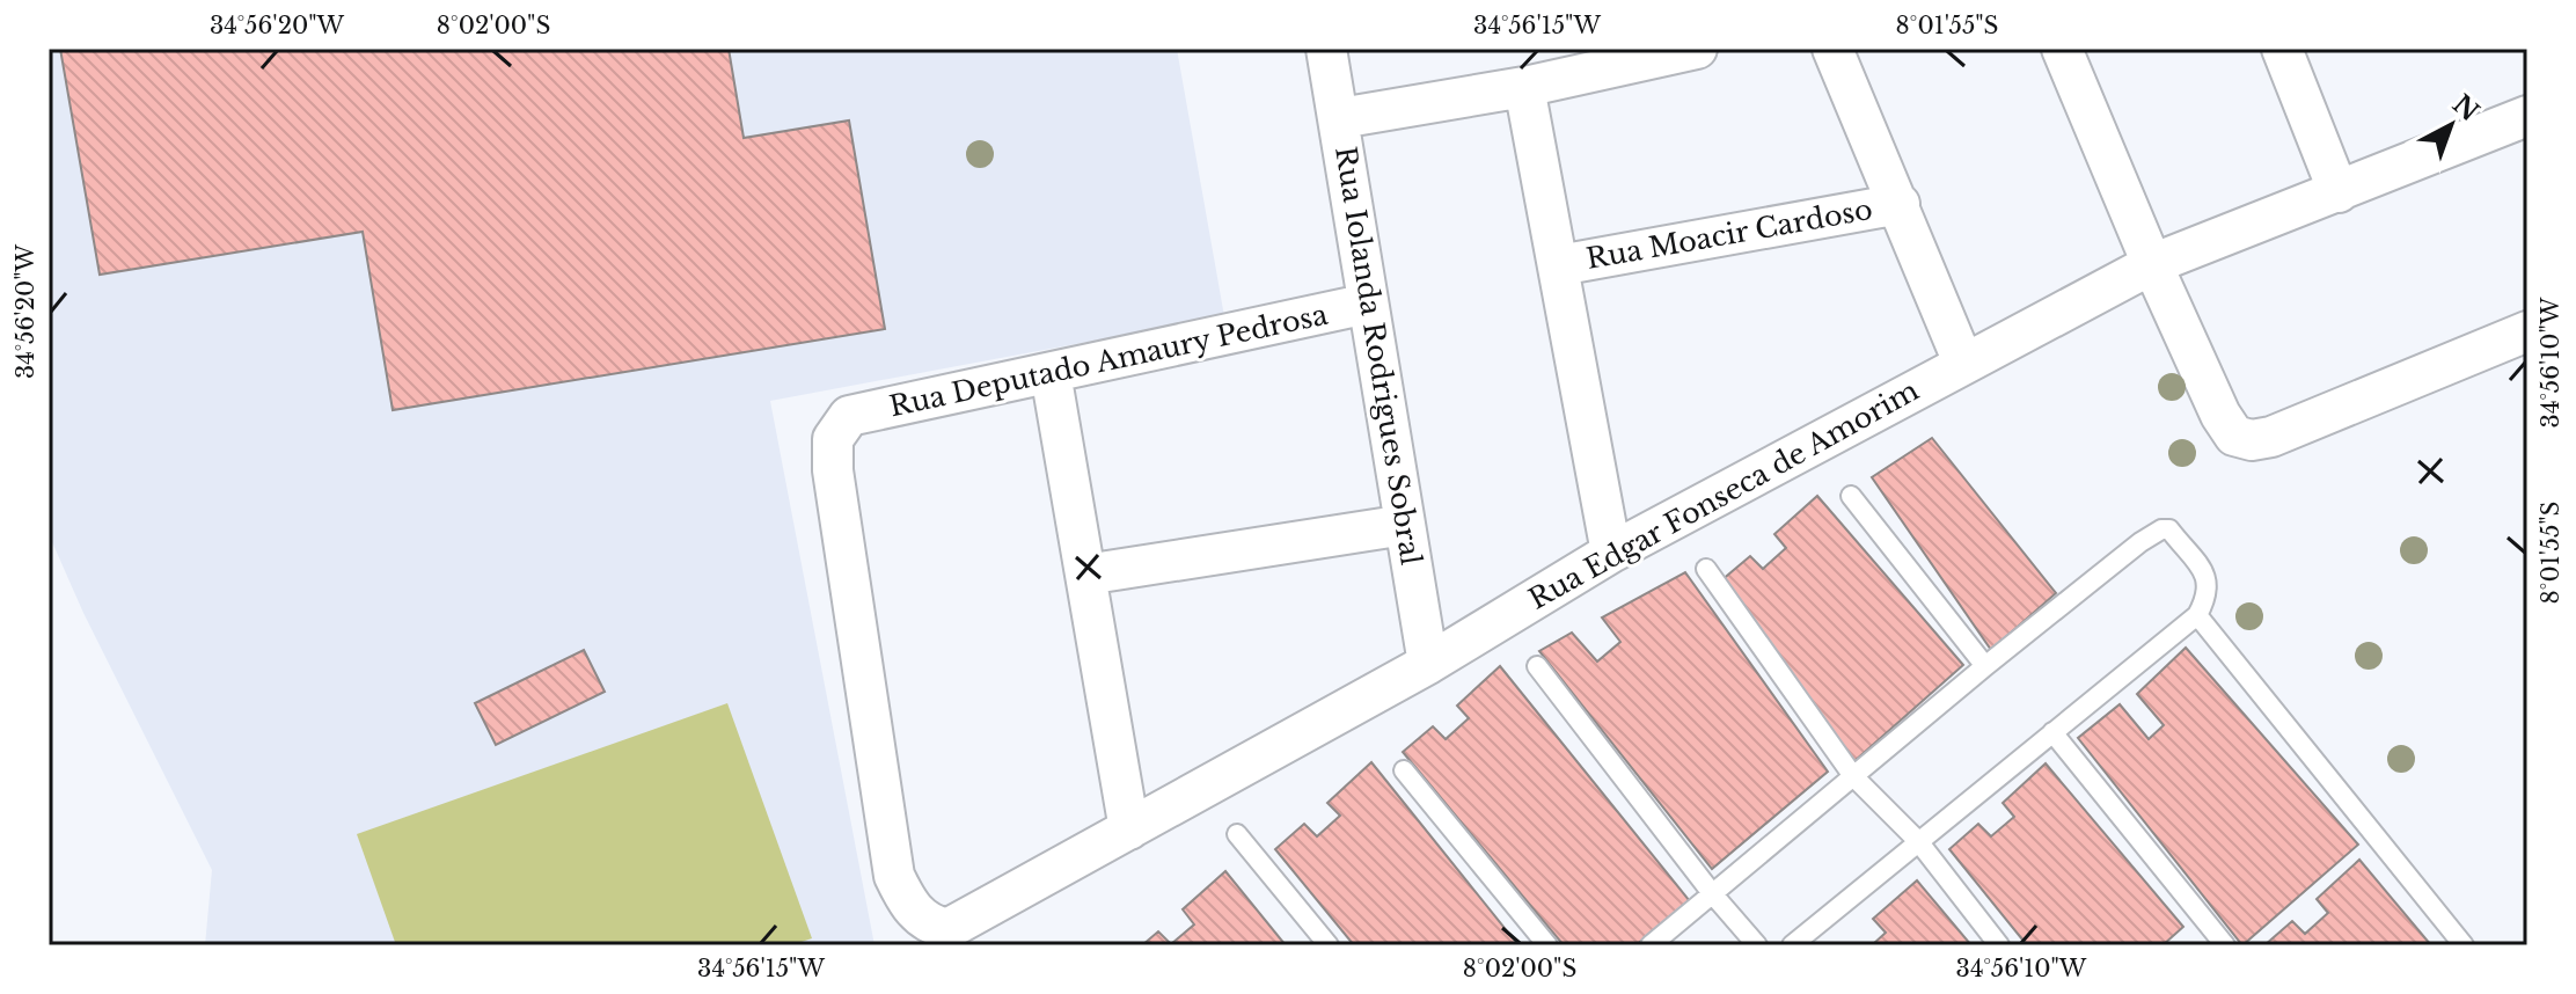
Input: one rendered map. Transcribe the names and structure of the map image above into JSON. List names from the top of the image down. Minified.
{"streets":{"street":["Rua Moacir Cardoso","Rua Iolanda Rodrigues Sobral","Rua Deputado Amaury Pedrosa","Rua Edgar Fonseca de Amorim"]},"crossings":[["Rua Iolanda Rodrigues Sobral","Rua Deputado Amaury Pedrosa"],["Rua Iolanda Rodrigues Sobral","Rua Edgar Fonseca de Amorim"],["Rua Deputado Amaury Pedrosa","Rua Edgar Fonseca de Amorim"]],"north":"top right","coordinates":["34°56'20\"W","8°02'00\"S","34°56'15\"W","8°01'55\"S","34°56'10\"W"]}
